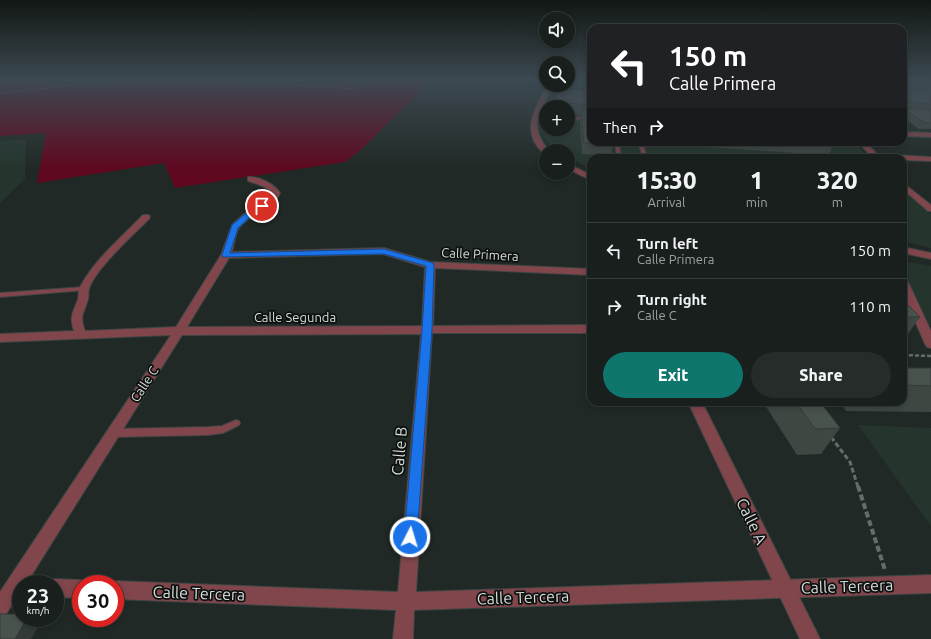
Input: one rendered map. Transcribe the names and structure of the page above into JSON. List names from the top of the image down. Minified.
{"streets":{"street":["Calle Primera","Calle Segunda","Calle C","Calle B","Calle A","Calle Tercera"]},"crossings":[["Calle Primera","Calle C"],["Calle Primera","Calle B"],["Calle Segunda","Calle C"],["Calle Segunda","Calle B"],["Calle B","Calle Tercera"],["Calle A","Calle Tercera"]],"page":{"map_buttons":["+","−"],"turn":["150 m","Calle Primera"],"then":"Then","eta":["15:30","Arrival","1","min","320","m"],"list":[{"name":"Turn left","note":"Calle Primera","value":"150 m"},{"name":"Turn right","note":"Calle C","value":"110 m"}],"buttons":["Exit","Share"],"speed":"23 km/h","limit":"30"}}
